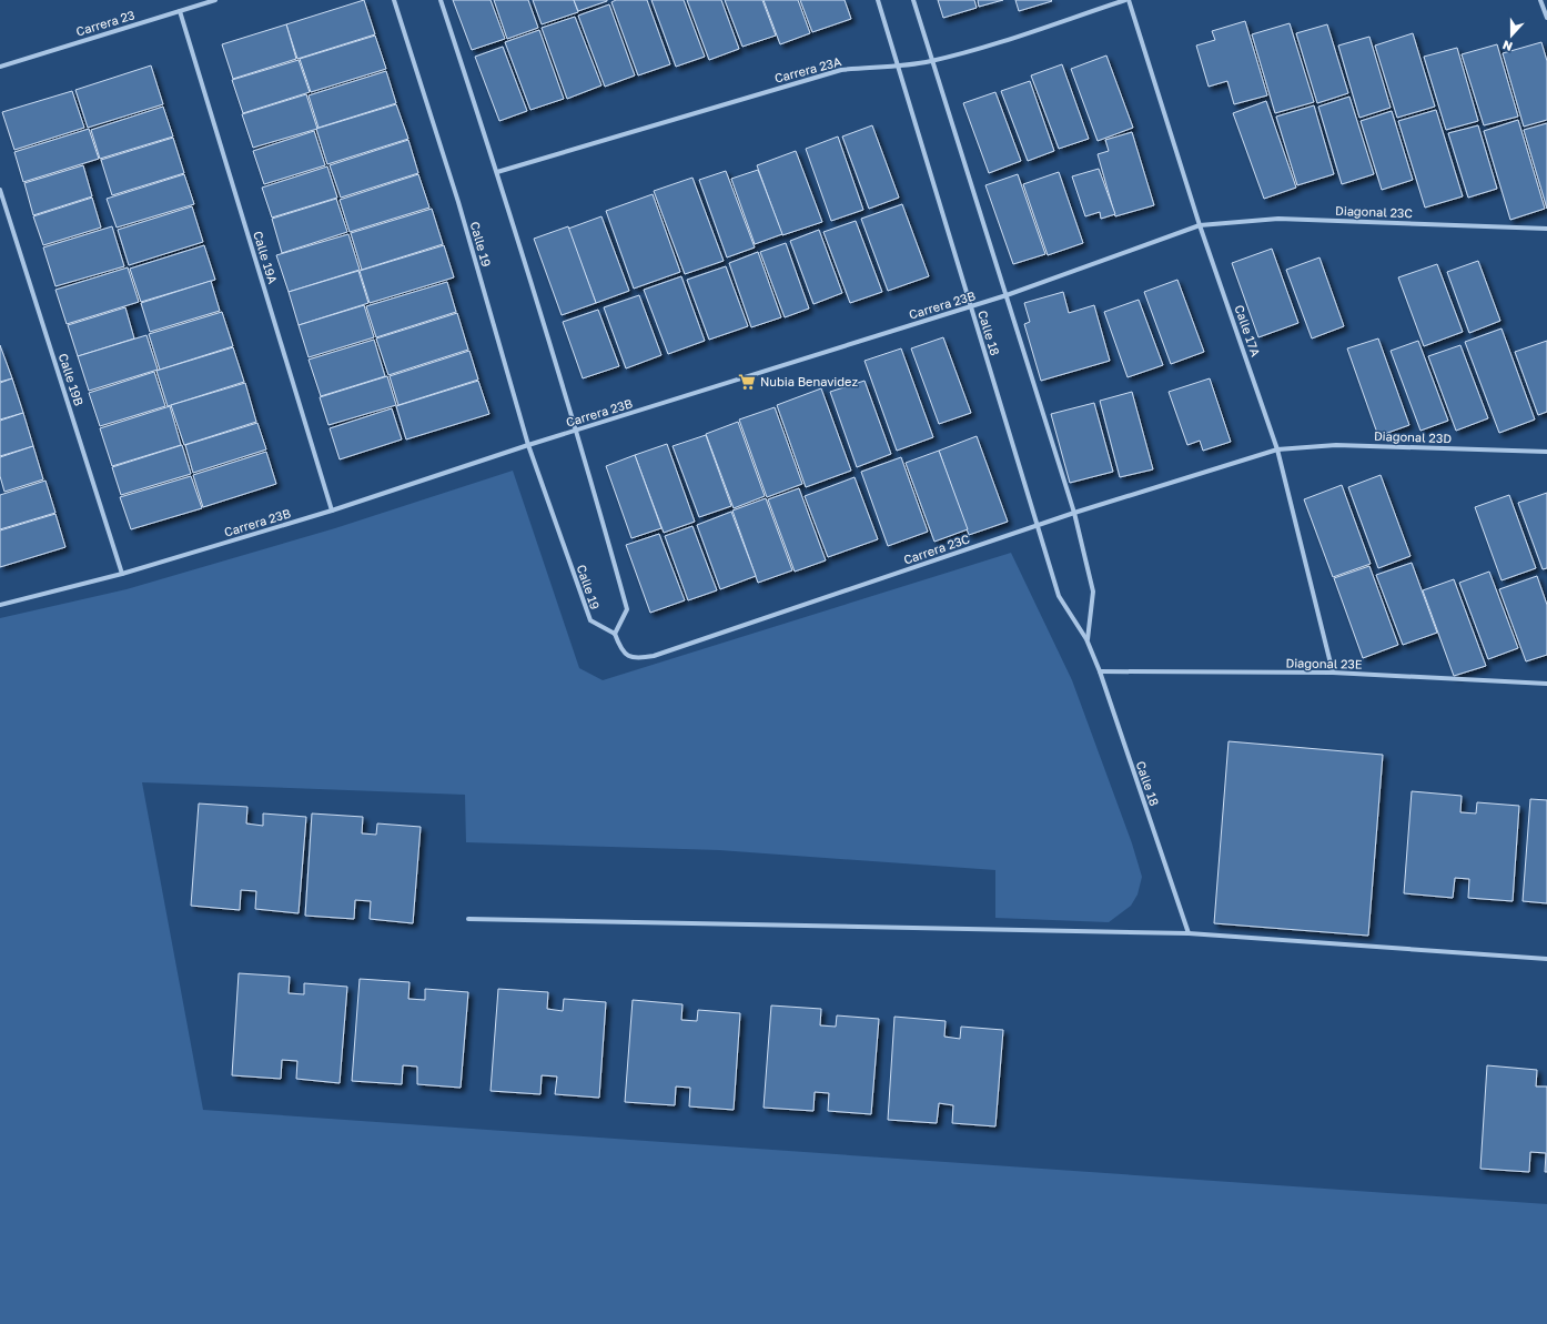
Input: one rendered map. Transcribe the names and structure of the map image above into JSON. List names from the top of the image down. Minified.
{"streets":{"street":["Carrera 23","Carrera 23A","Diagonal 23C","Calle 19","Calle 19A","Carrera 23B","Calle 17A","Calle 18","Calle 19B","Diagonal 23D","Carrera 23C","Diagonal 23E"]},"crossings":[["Carrera 23","Calle 19A"],["Carrera 23A","Calle 18"],["Diagonal 23C","Carrera 23B"],["Diagonal 23C","Calle 17A"],["Calle 19","Carrera 23B"],["Calle 19","Carrera 23C"],["Calle 19A","Carrera 23B"],["Carrera 23B","Calle 17A"],["Carrera 23B","Calle 18"],["Carrera 23B","Calle 19B"],["Calle 17A","Diagonal 23D"],["Calle 17A","Carrera 23C"],["Calle 17A","Diagonal 23E"],["Calle 18","Carrera 23C"],["Calle 18","Diagonal 23E"],["Diagonal 23D","Carrera 23C"]],"places":{"supermarket":["Nubia Benavidez"]},"north":"bottom"}
